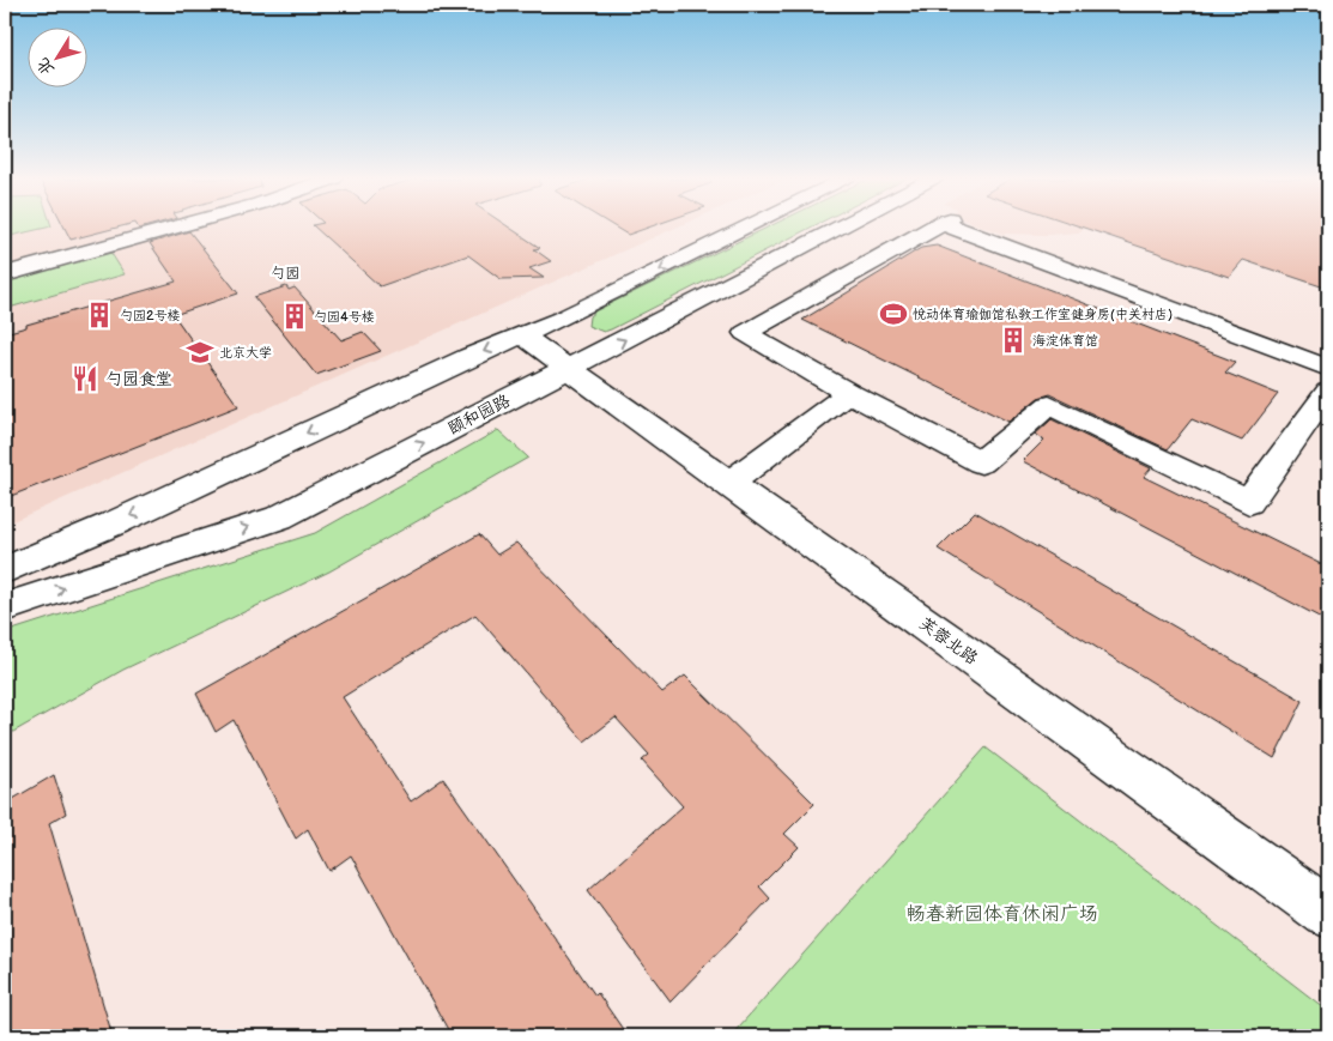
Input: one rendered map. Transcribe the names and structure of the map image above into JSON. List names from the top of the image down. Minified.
{"streets":{"street":["颐和园路","芙蓉北路"]},"crossings":[["颐和园路","芙蓉北路"]],"districts":["勺园"],"parks":["畅春新园体育休闲广场"],"places":{"sports":["悦动体育瑜伽馆私教工作室健身房(中关村店)"],"building":["勺园2号楼","勺园4号楼","海淀体育馆"],"school or university":["北京大学"],"restaurant":["勺园食堂"]},"north":"bottom left"}
